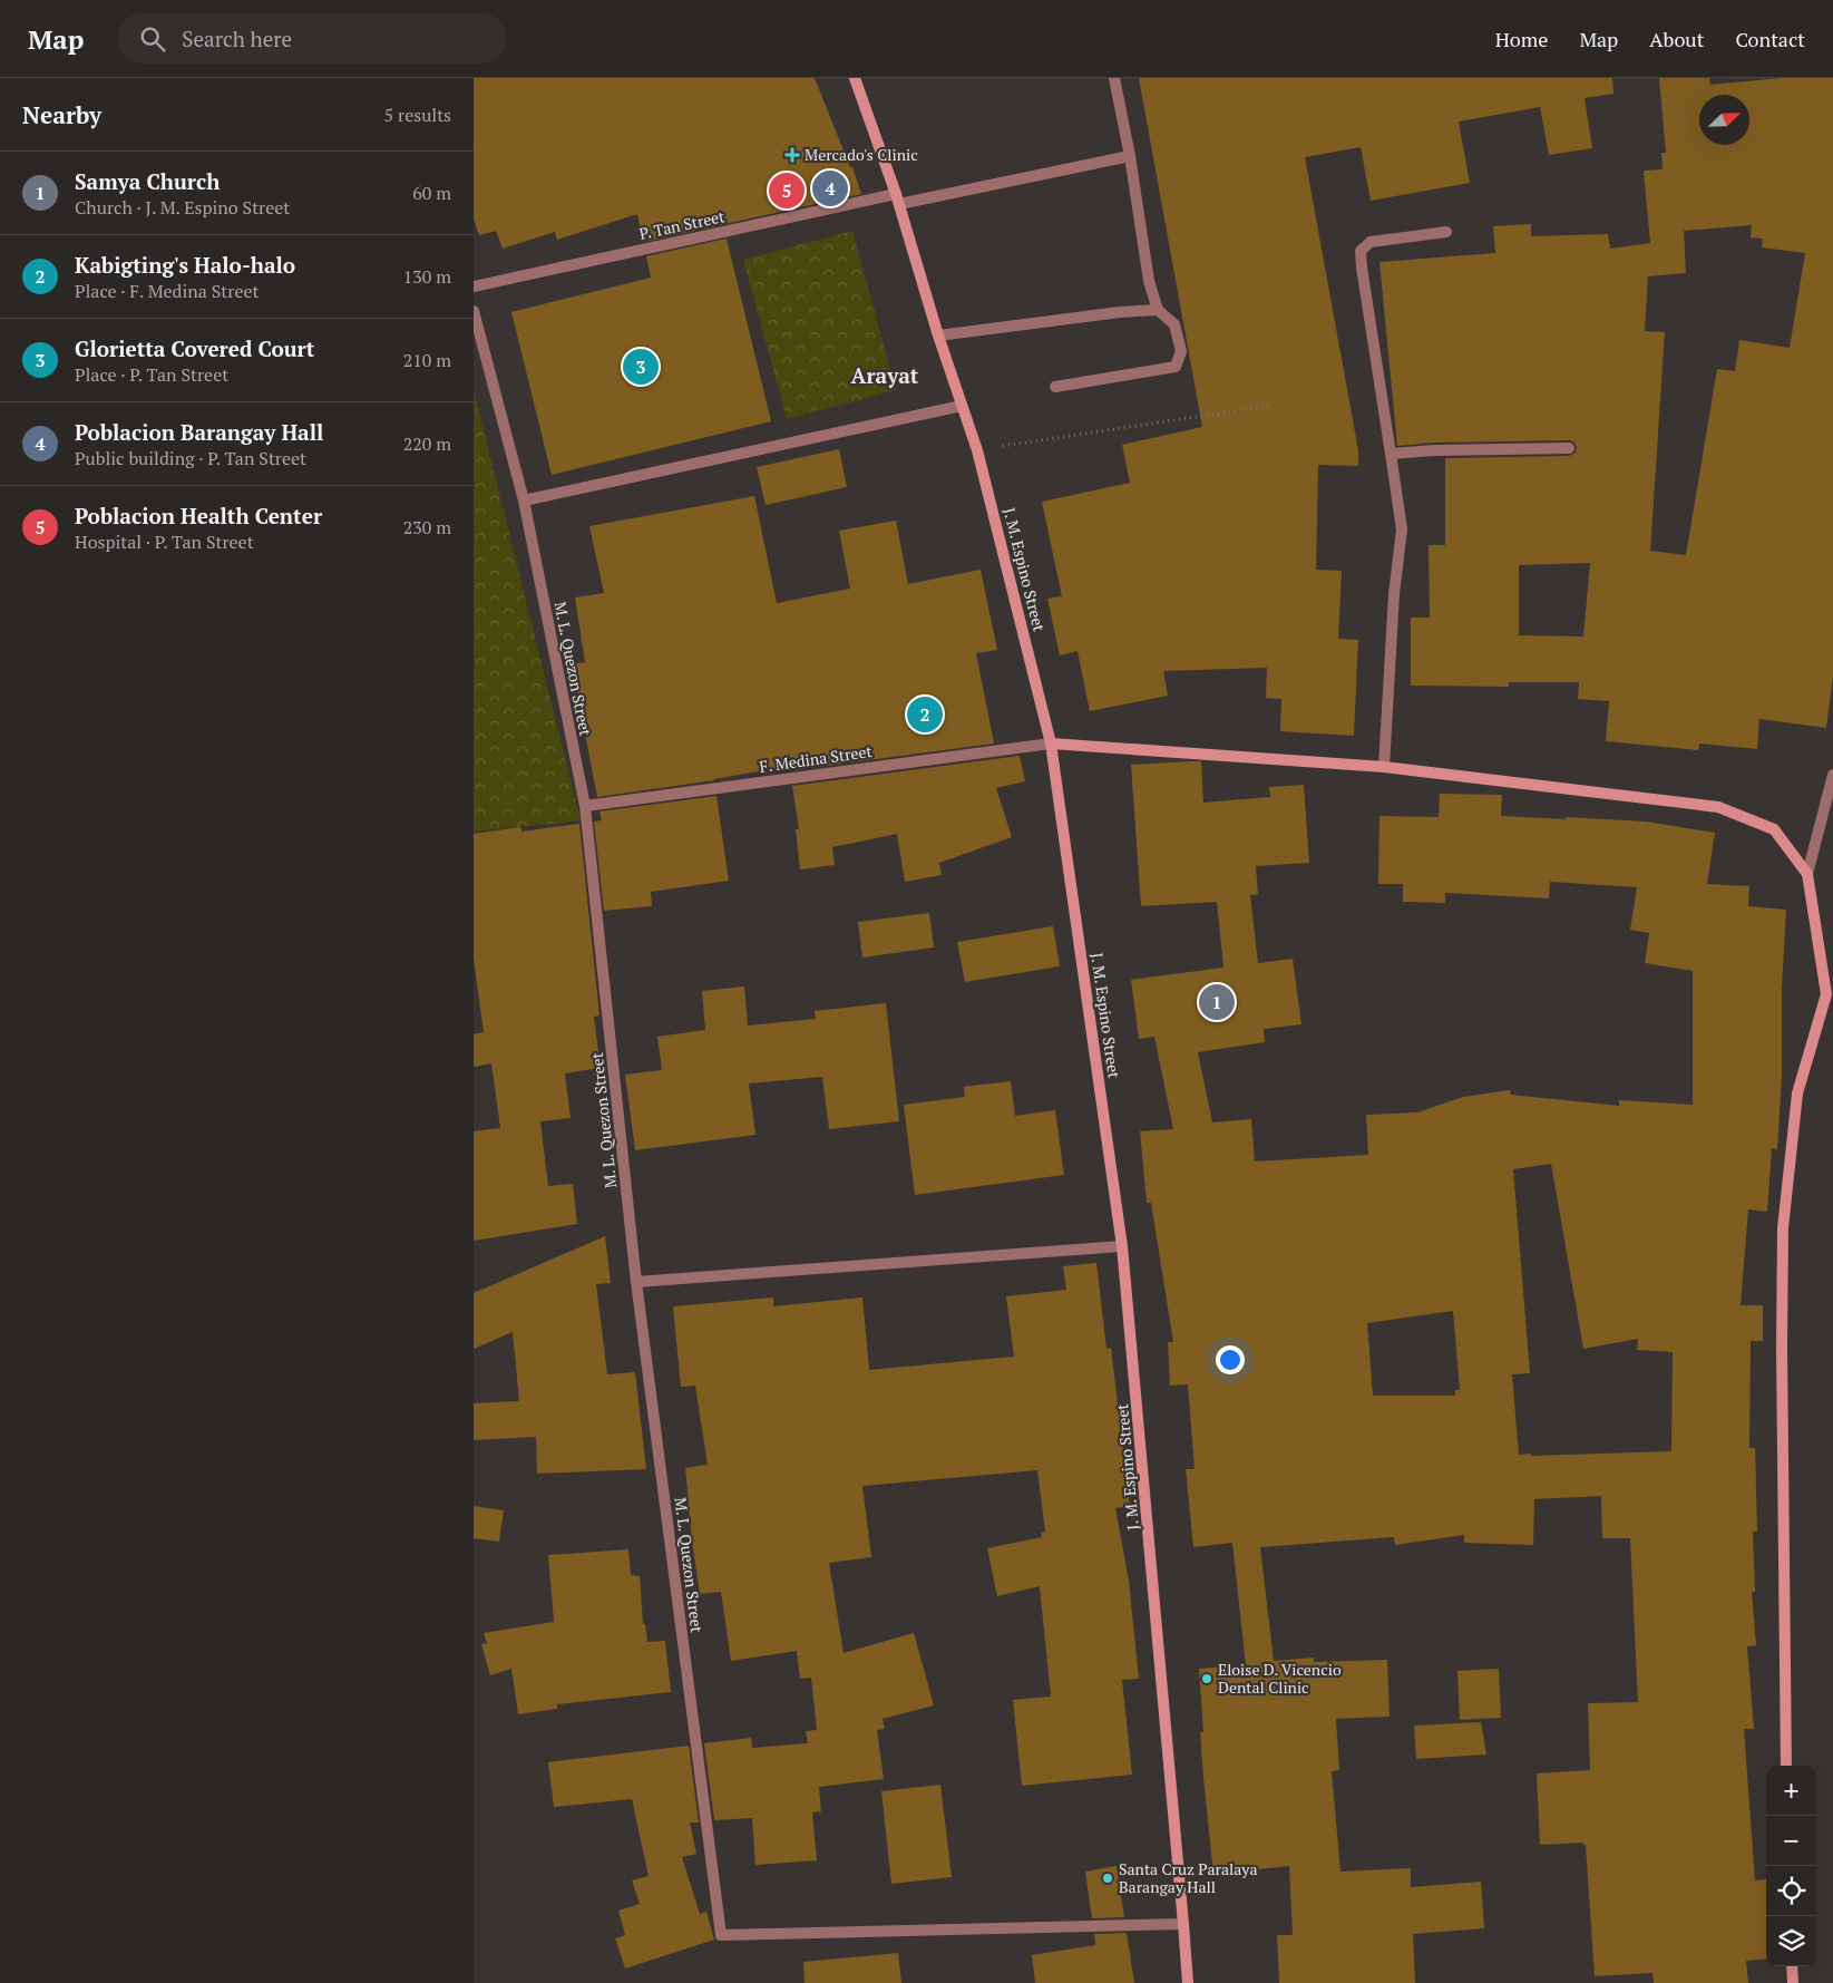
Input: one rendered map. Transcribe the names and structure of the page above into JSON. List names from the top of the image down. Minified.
{"streets":{"main road":["J. M. Espino Street"],"street":["P. Tan Street","M. L. Quezon Street","F. Medina Street"]},"crossings":[["P. Tan Street","J. M. Espino Street"],["J. M. Espino Street","M. L. Quezon Street"],["J. M. Espino Street","F. Medina Street"],["M. L. Quezon Street","F. Medina Street"]],"districts":["Arayat"],"places":{"health":["Mercado's Clinic"],"other":["Eloise D. Vicencio Dental Clinic","Santa Cruz Paralaya Barangay Hall"]},"north":"top right","page":{"header":"Map","search":"Search here","nav":["Home","Map","About","Contact"],"heading":["Nearby","5 results"],"list":[{"mark":"1","name":"Samya Church","note":"Church · J. M. Espino Street","value":"60 m"},{"mark":"2","name":"Kabigting's Halo-halo","note":"Place · F. Medina Street","value":"130 m"},{"mark":"3","name":"Glorietta Covered Court","note":"Place · P. Tan Street","value":"210 m"},{"mark":"4","name":"Poblacion Barangay Hall","note":"Public building · P. Tan Street","value":"220 m"},{"mark":"5","name":"Poblacion Health Center","note":"Hospital · P. Tan Street","value":"230 m"}],"pins":["4","5","3","2","1"],"map_buttons":["+","−"]}}
